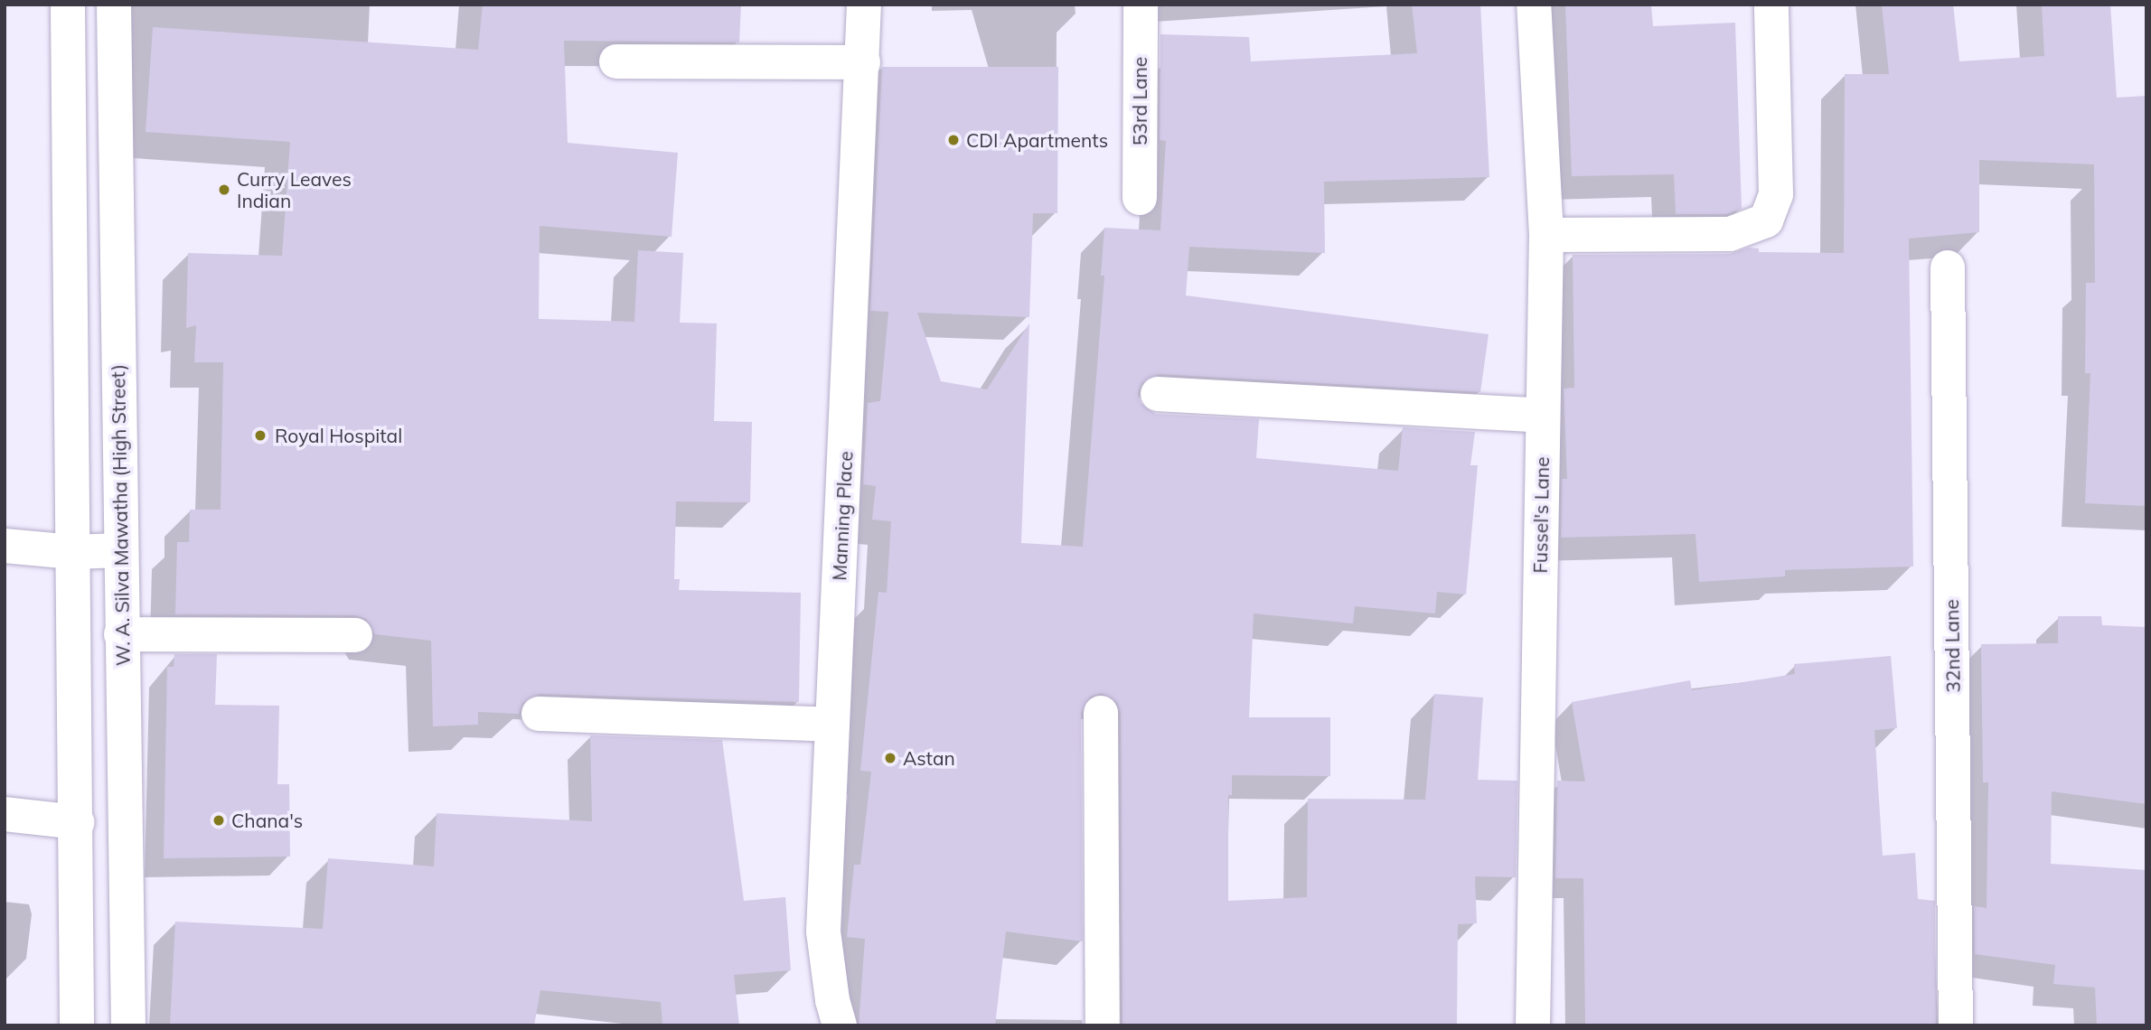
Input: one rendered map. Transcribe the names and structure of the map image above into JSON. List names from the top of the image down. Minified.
{"streets":{"street":["53rd Lane","W. A. Silva Mawatha (High Street)","Fussel's Lane","Manning Place","32nd Lane"]},"places":["CDI Apartments","Curry Leaves Indian","Royal Hospital","Astan","Chana's"]}
